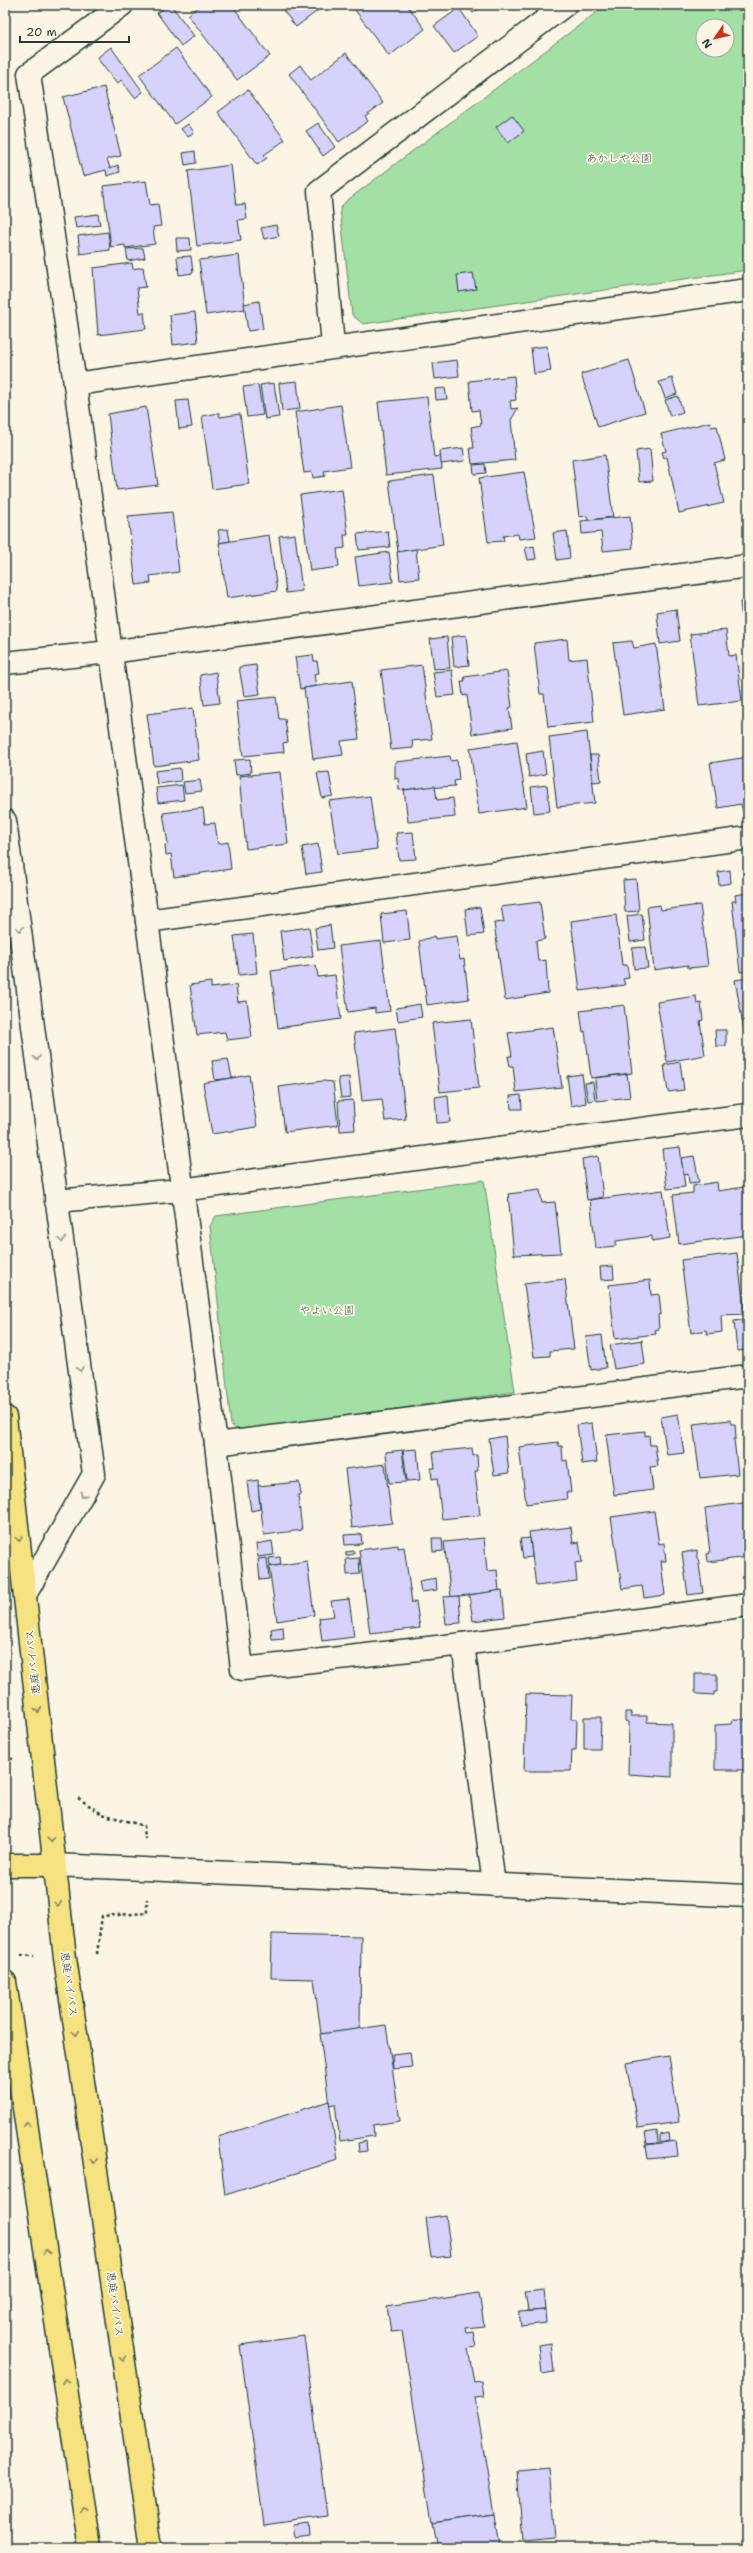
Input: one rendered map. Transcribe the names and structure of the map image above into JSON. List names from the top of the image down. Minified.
{"streets":{"main road":["恵庭バイパス"]},"parks":["あかしや公園","やよい公園"],"scale_bar":"20 m","north":"bottom left"}
